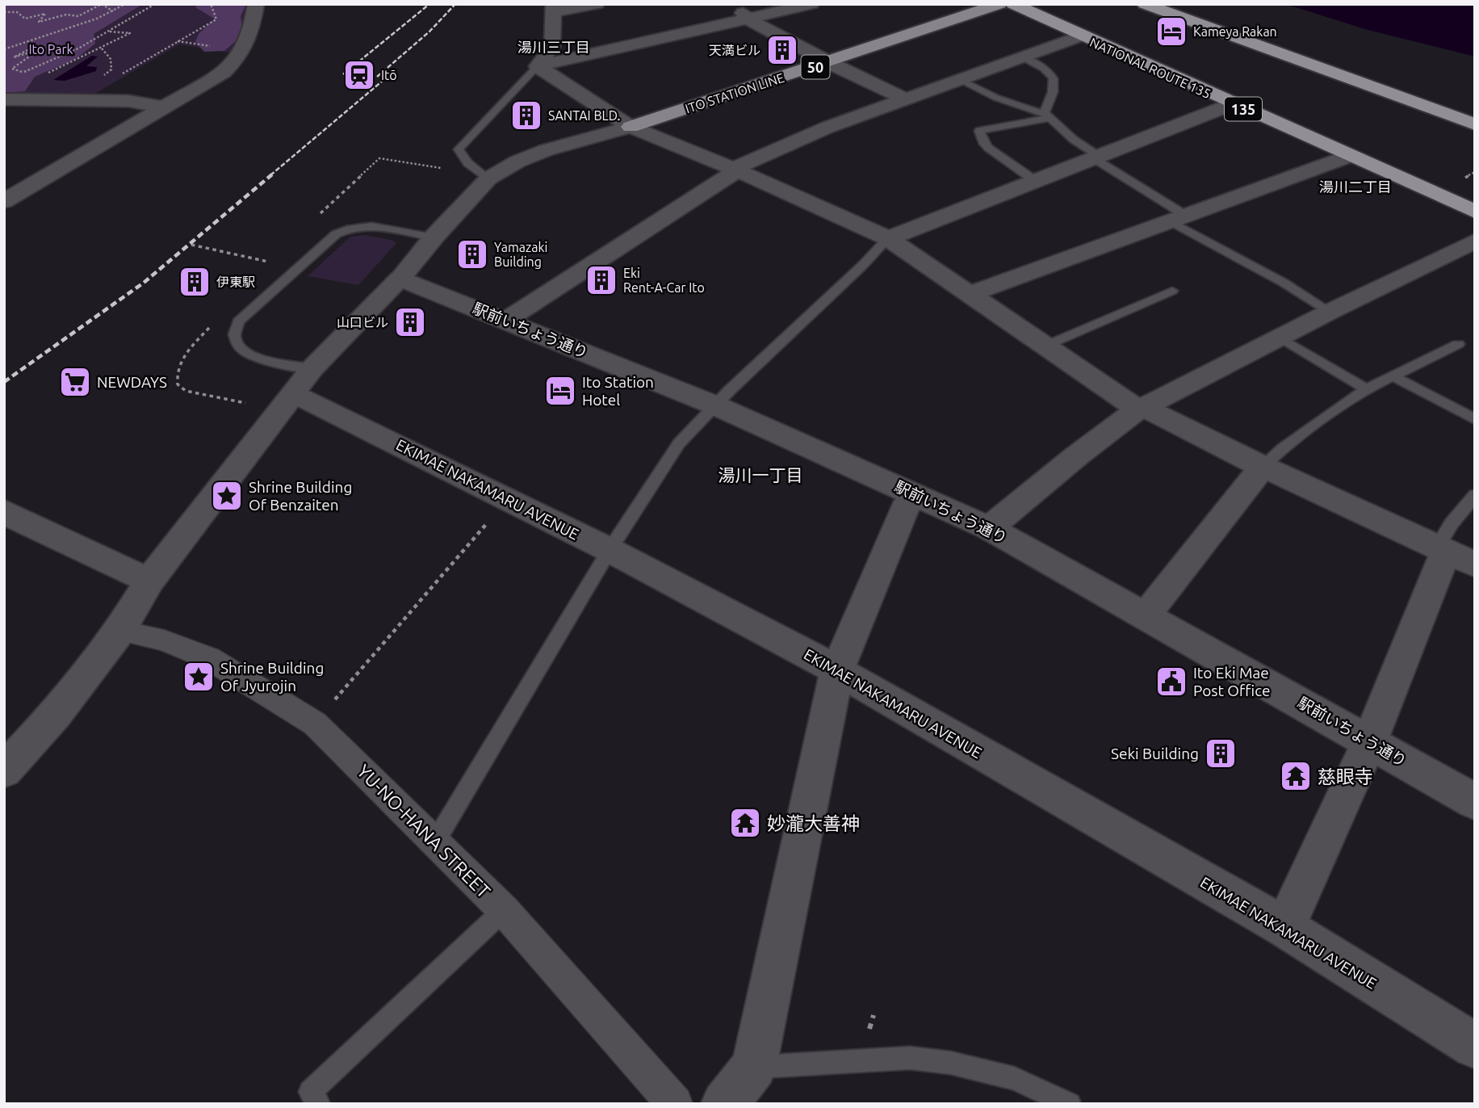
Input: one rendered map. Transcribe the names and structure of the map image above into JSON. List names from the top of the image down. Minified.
{"streets":{"highway":["NATIONAL ROUTE 135","135"],"main road":["50","ITO STATION LINE"],"street":["駅前いちょう通り","EKIMAE NAKAMARU AVENUE","YU-NO-HANA STREET"]},"districts":["湯川三丁目","湯川二丁目","湯川一丁目"],"parks":["Ito Park"],"places":{"hotel":["Kameya Rakan","Ito Station Hotel"],"building":["天満ビル","SANTAI BLD.","Yamazaki Building","Eki Rent-A-Car Ito","伊東駅","山口ビル","Seki Building"],"station":["Itō"],"supermarket":["NEWDAYS"],"place":["Shrine Building Of Benzaiten","Shrine Building Of Jyurojin"],"public building":["Ito Eki Mae Post Office"],"temple":["慈眼寺","妙瀧大善神"]}}
